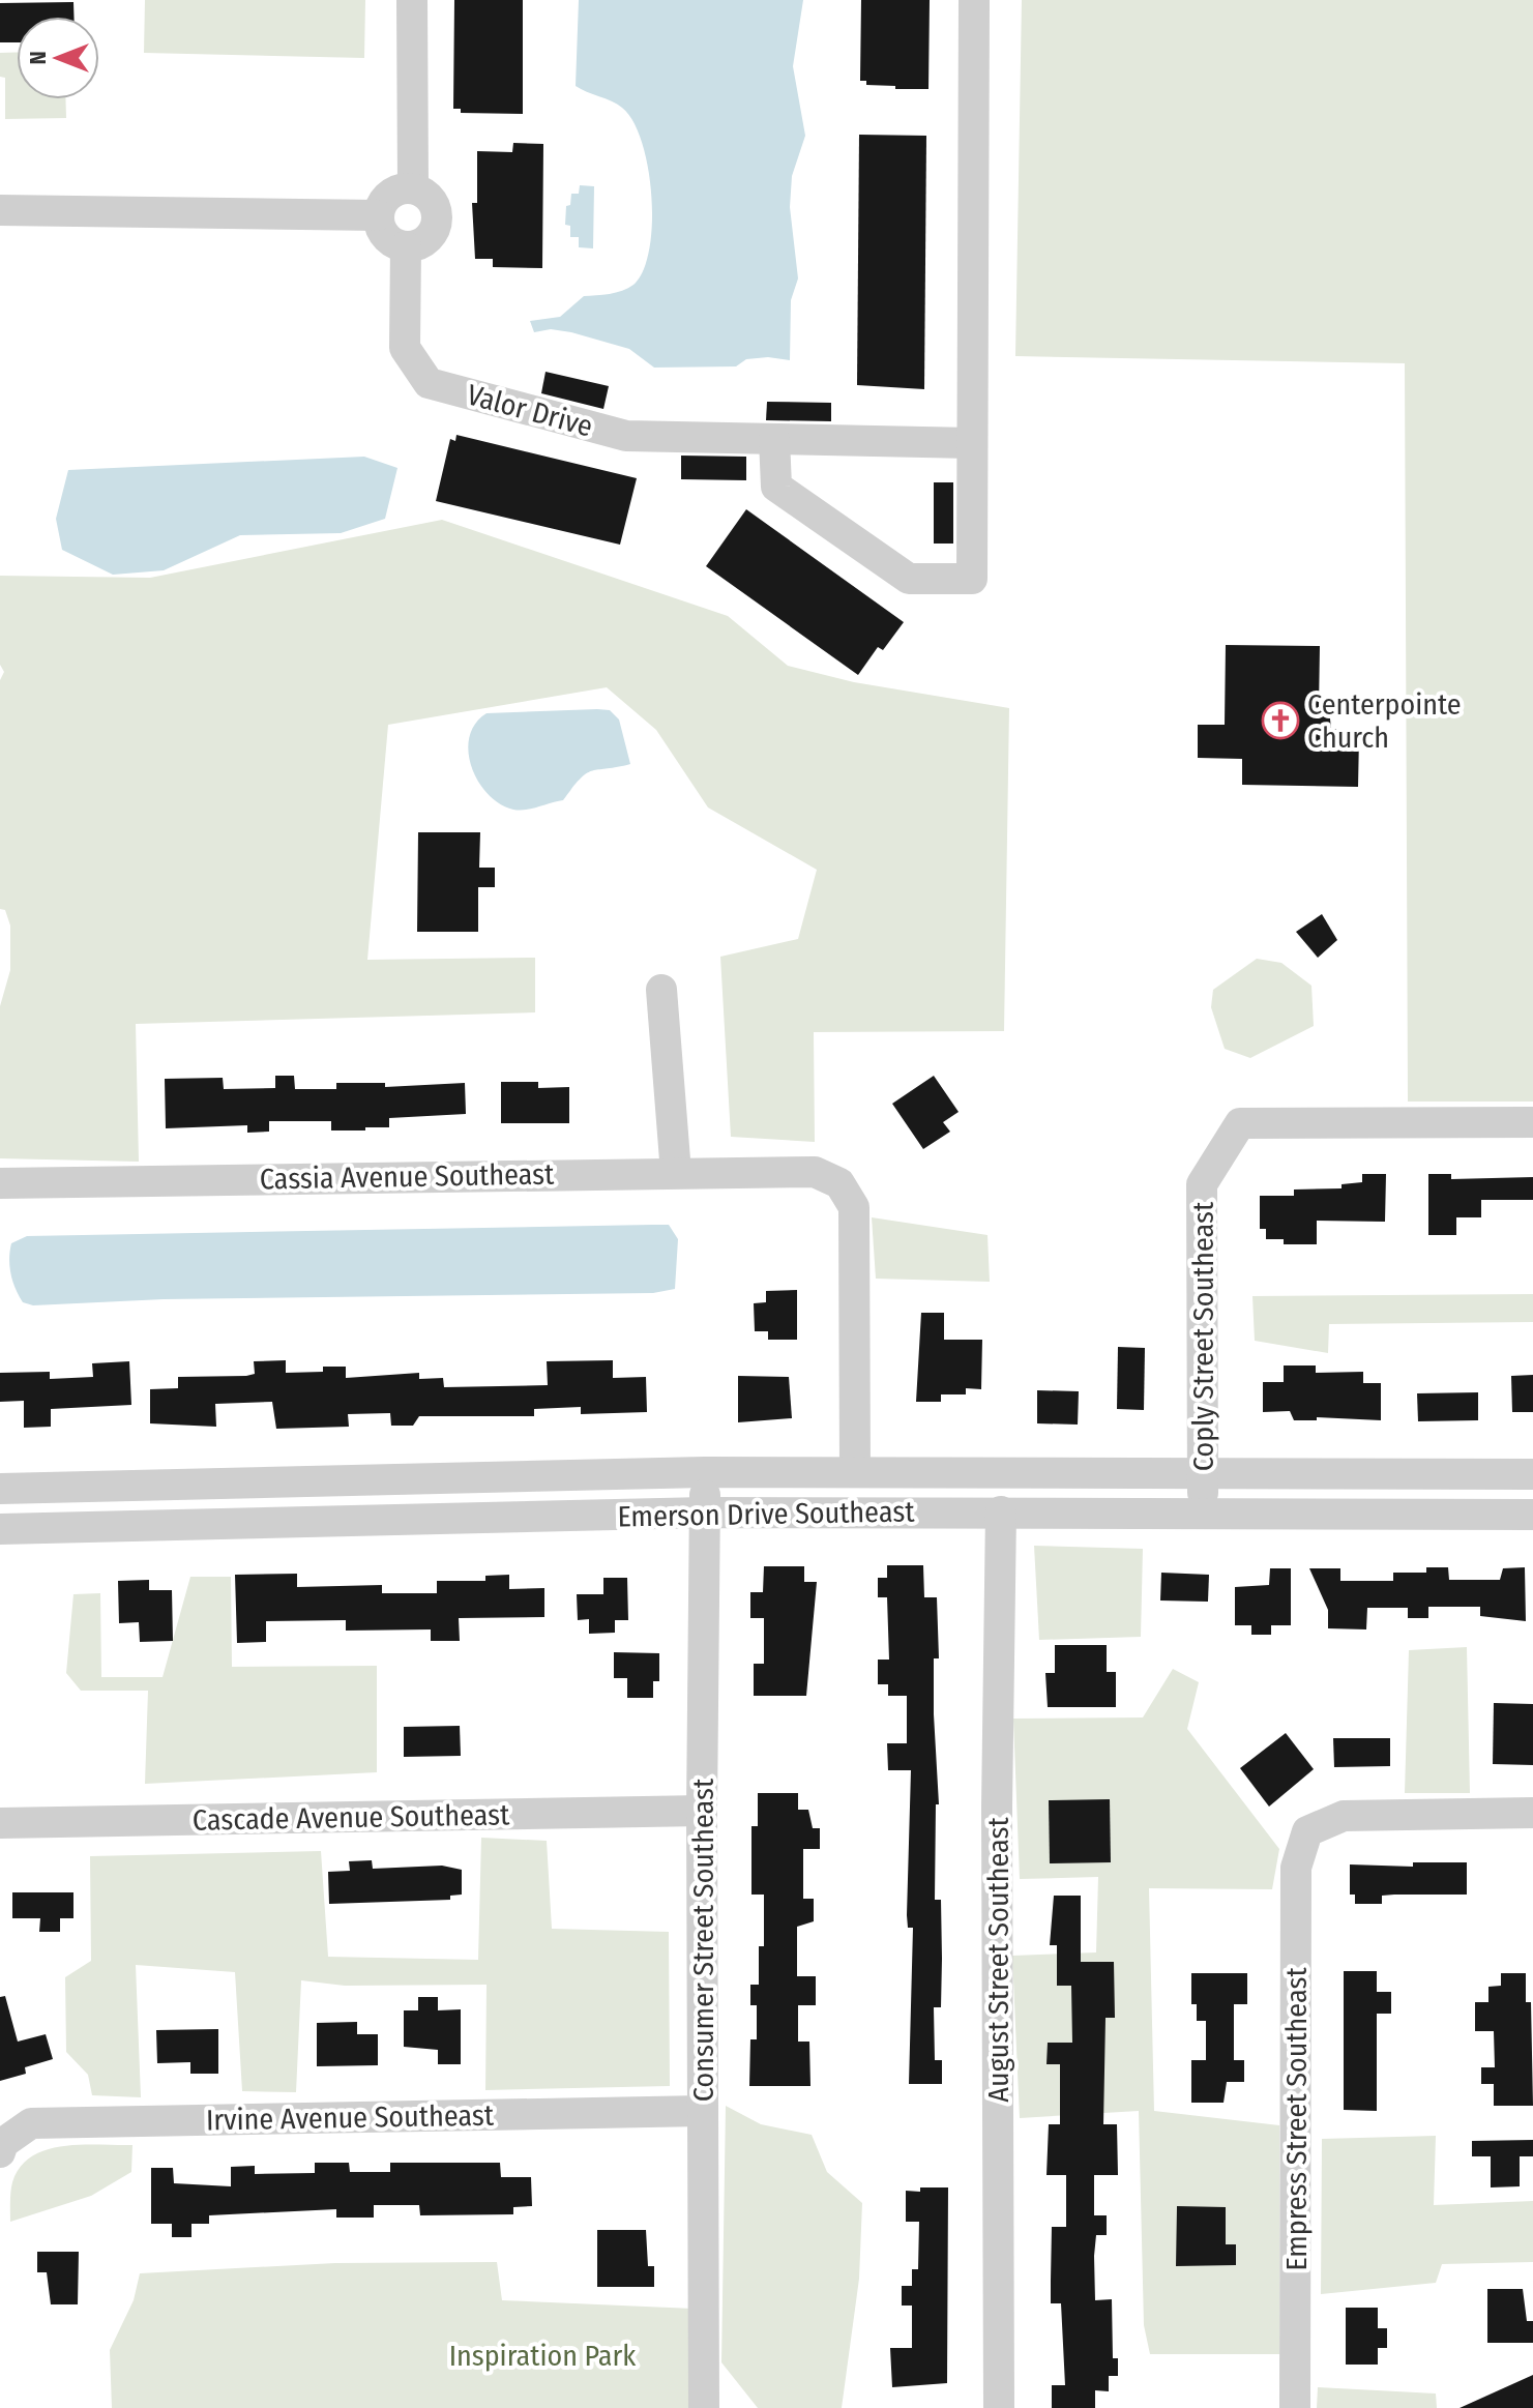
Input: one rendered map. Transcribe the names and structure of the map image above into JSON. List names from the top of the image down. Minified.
{"streets":{"street":["Valor Drive","Cassia Avenue Southeast","Coply Street Southeast","Emerson Drive Southeast","Cascade Avenue Southeast","Consumer Street Southeast","August Street Southeast","Irvine Avenue Southeast","Empress Street Southeast"]},"crossings":[["Cassia Avenue Southeast","Emerson Drive Southeast"],["Coply Street Southeast","Emerson Drive Southeast"],["Emerson Drive Southeast","Consumer Street Southeast"],["Emerson Drive Southeast","August Street Southeast"],["Cascade Avenue Southeast","Consumer Street Southeast"],["Consumer Street Southeast","Irvine Avenue Southeast"]],"parks":["Inspiration Park"],"places":{"church":["Centerpointe Church"]},"north":"left"}
